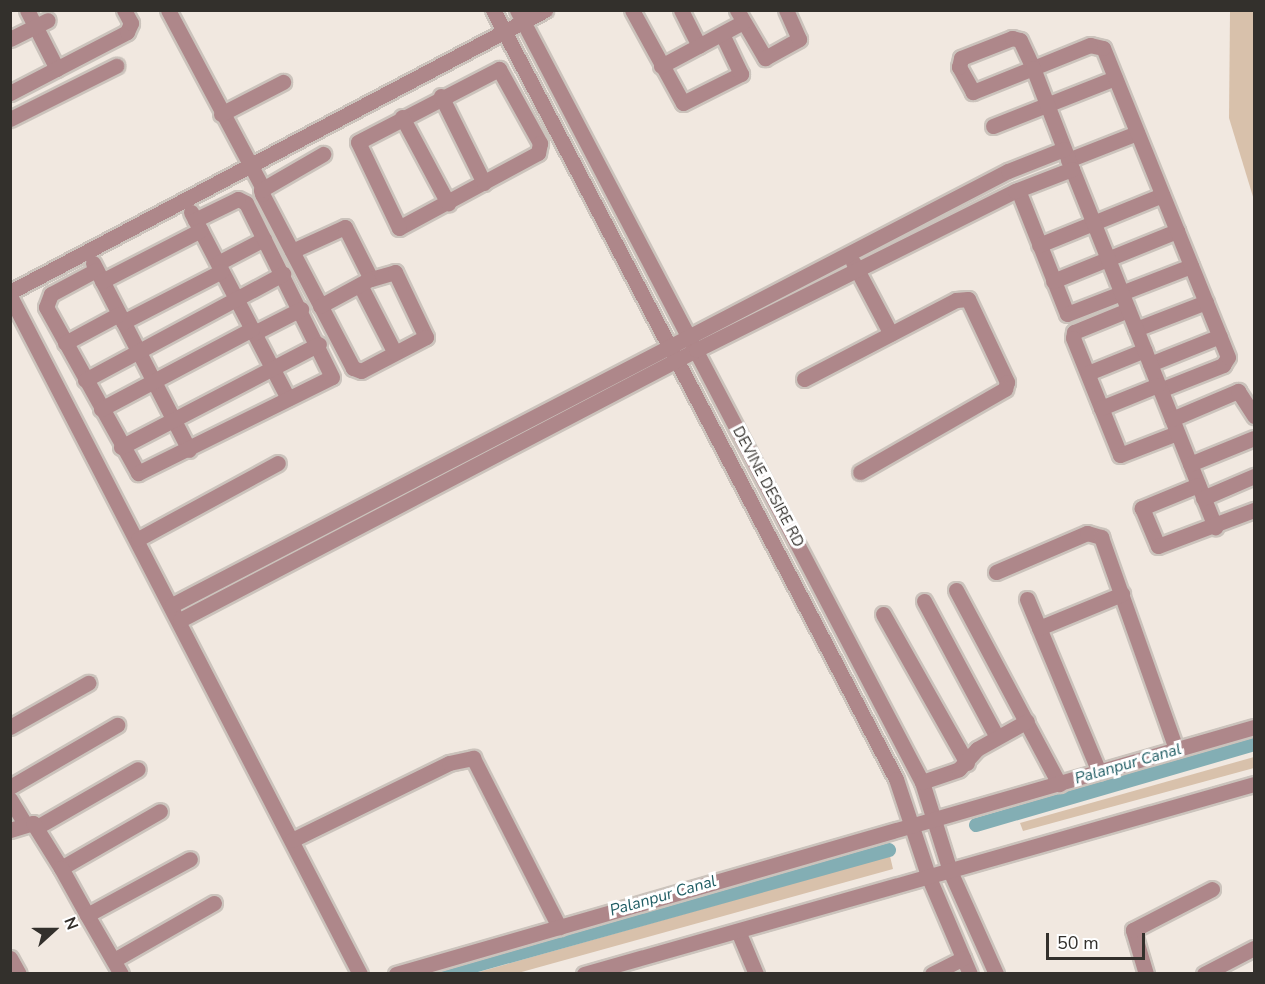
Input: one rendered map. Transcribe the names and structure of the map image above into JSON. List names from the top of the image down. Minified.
{"streets":{"street":["DEVINE DESIRE RD"]},"water":["Palanpur Canal"],"scale_bar":"50 m","north":"right"}
